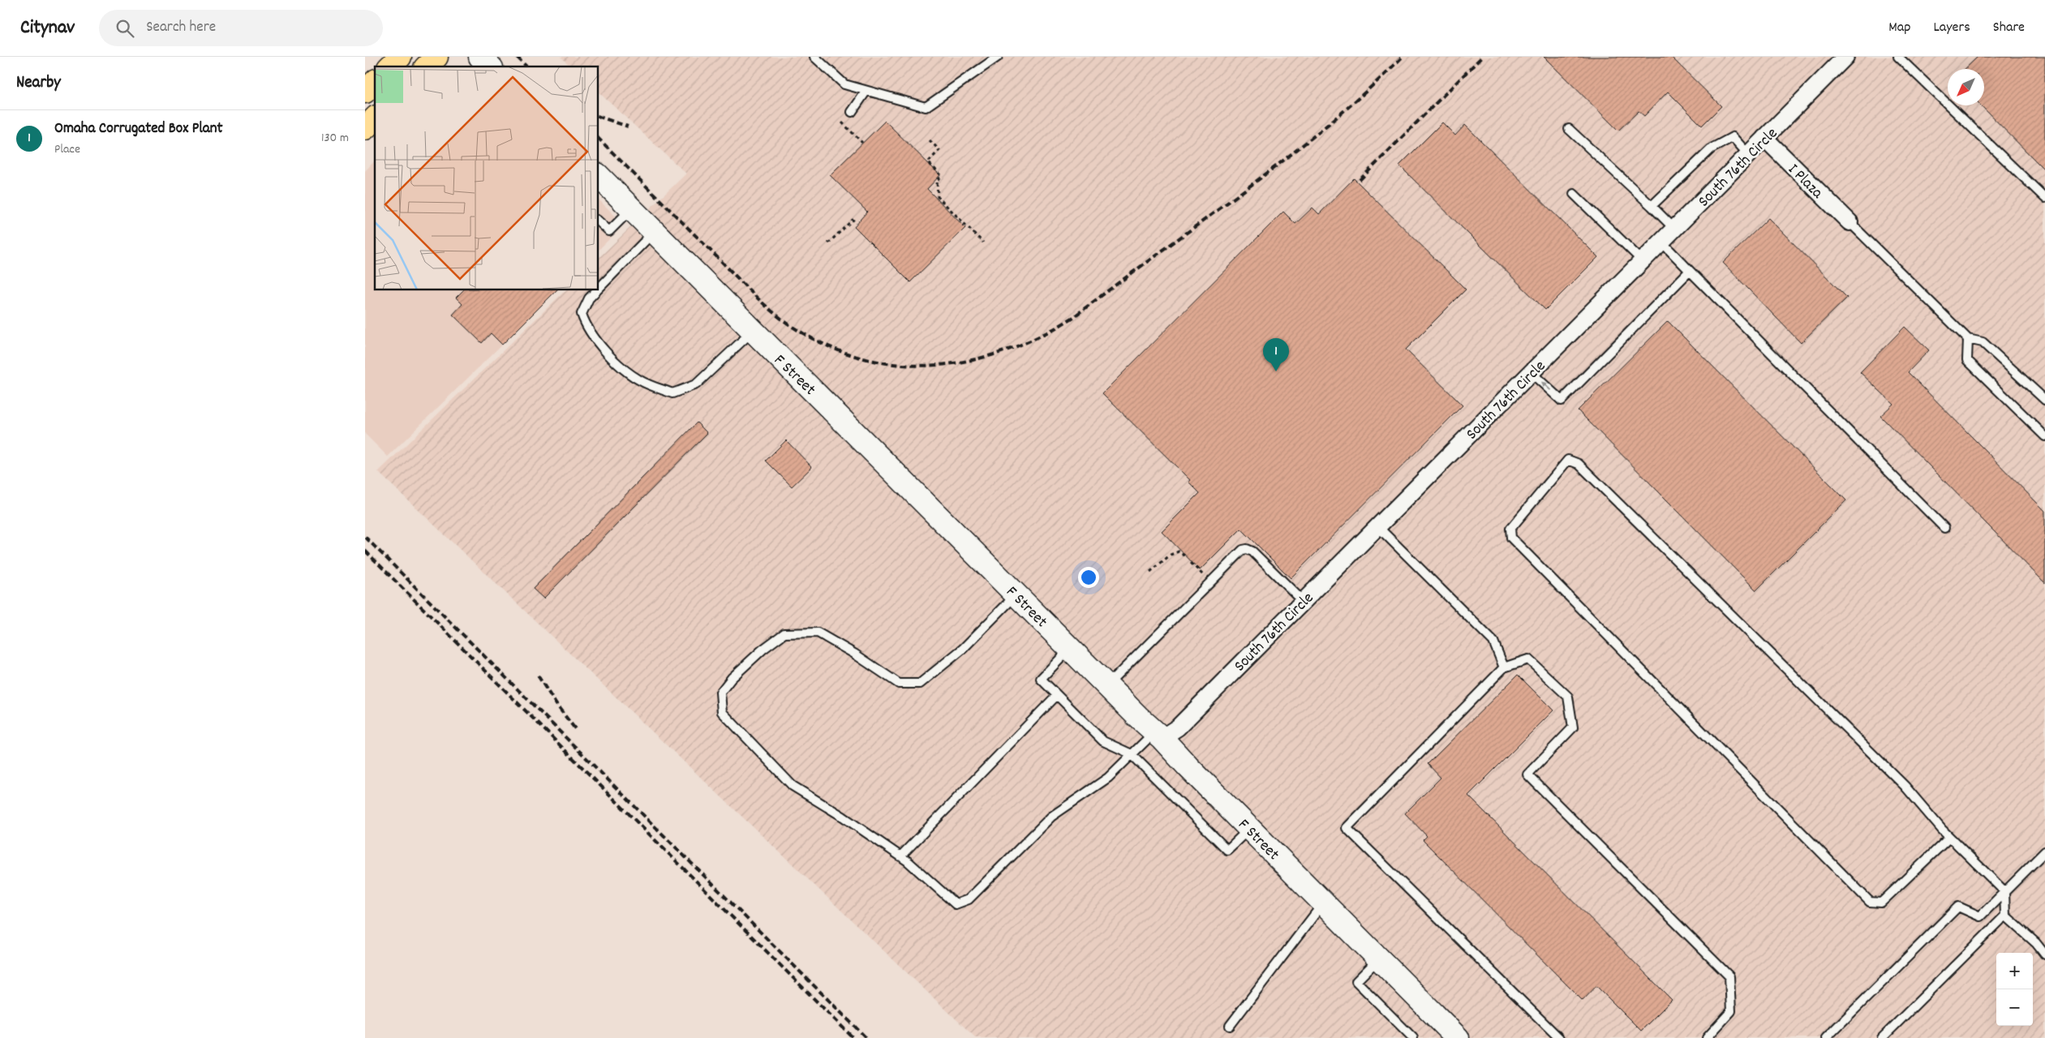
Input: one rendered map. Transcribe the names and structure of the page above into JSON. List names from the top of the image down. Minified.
{"streets":{"street":["South 76th Circle","I Plaza","F Street"]},"crossings":[["South 76th Circle","I Plaza"],["South 76th Circle","F Street"]],"north":"bottom left","page":{"header":"Citynav","search":"Search here","nav":["Map","Layers","Share"],"heading":"Nearby","list":[{"mark":"1","name":"Omaha Corrugated Box Plant","note":"Place","value":"130 m"}],"pins":"1","map_buttons":["+","−"]}}
